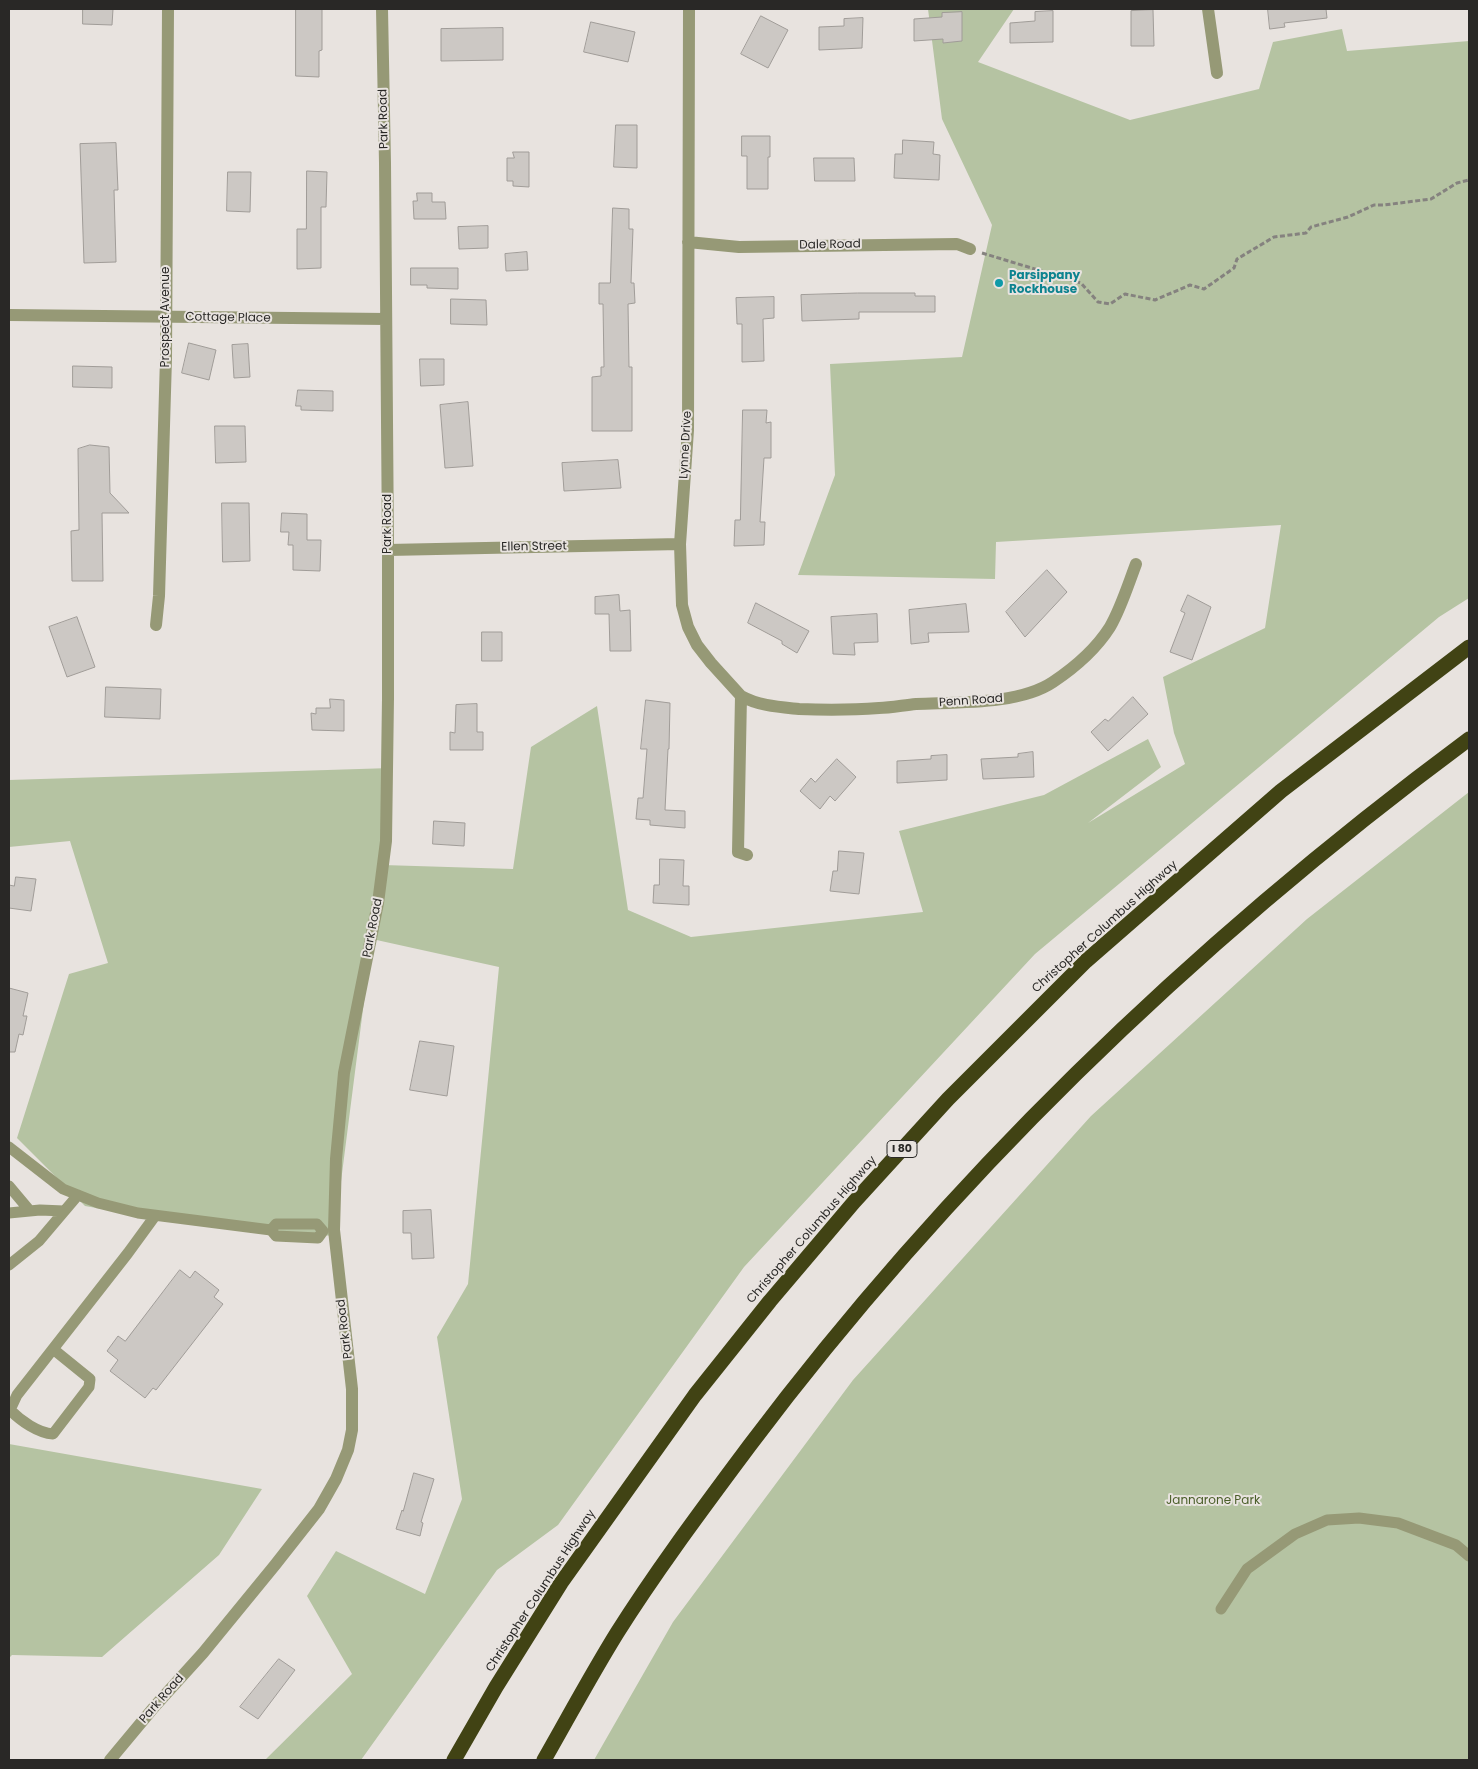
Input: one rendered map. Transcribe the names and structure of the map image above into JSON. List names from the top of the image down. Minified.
{"streets":{"highway":["Christopher Columbus Highway","I 80"],"street":["Park Road","Dale Road","Prospect Avenue","Cottage Place","Lynne Drive","Ellen Street","Penn Road"]},"crossings":[["Park Road","Cottage Place"],["Park Road","Ellen Street"],["Dale Road","Lynne Drive"],["Prospect Avenue","Cottage Place"],["Lynne Drive","Ellen Street"],["Lynne Drive","Penn Road"]],"parks":["Jannarone Park"],"places":["Parsippany Rockhouse"]}
